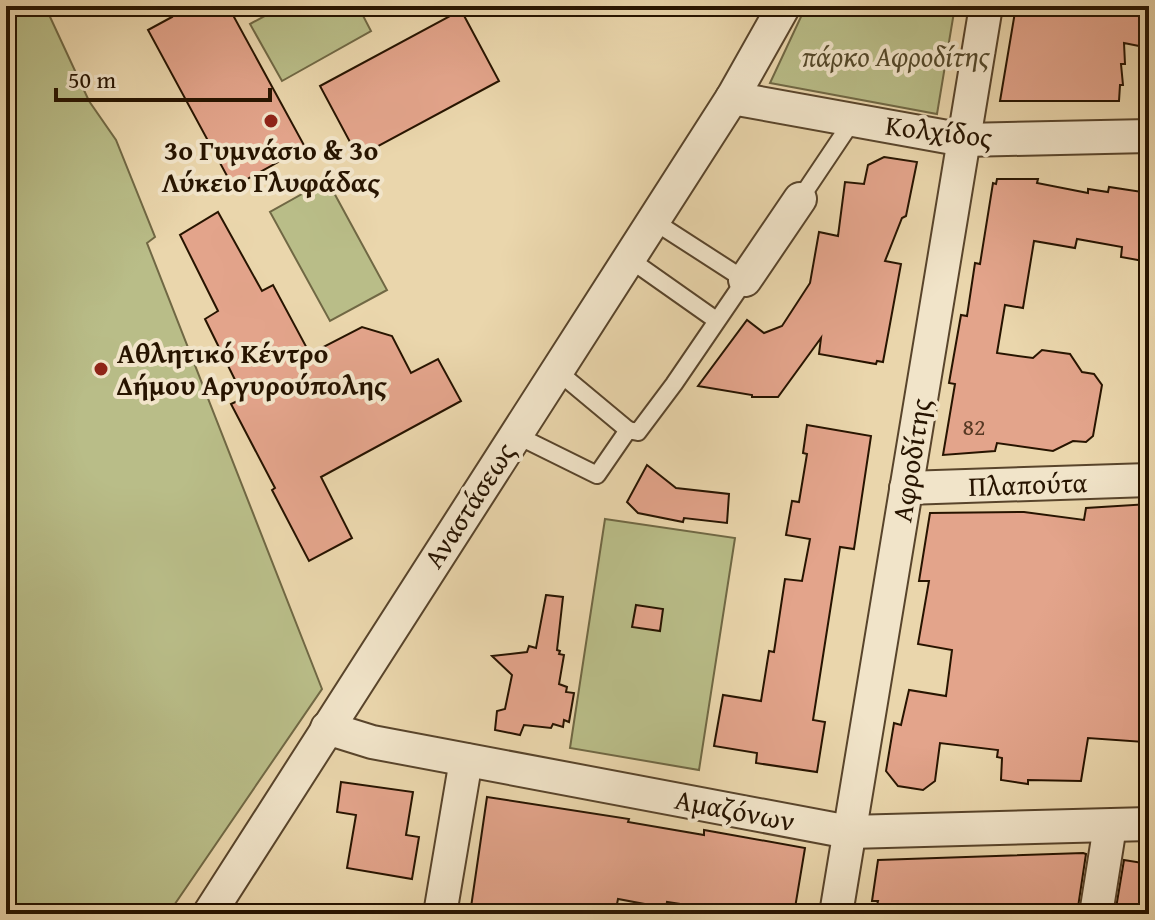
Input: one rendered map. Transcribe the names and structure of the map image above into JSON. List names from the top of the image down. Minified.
{"streets":{"street":["Κολχίδος","Αφροδίτης","Πλαπούτα","Αναστάσεως","Αμαζόνων"]},"crossings":[["Κολχίδος","Αφροδίτης"],["Κολχίδος","Αναστάσεως"],["Αφροδίτης","Πλαπούτα"],["Αφροδίτης","Αμαζόνων"],["Αναστάσεως","Αμαζόνων"]],"parks":["πάρκο Αφροδίτης"],"places":["3ο Γυμνάσιο & 3ο Λύκειο Γλυφάδας","Αθλητικό Κέντρο Δήμου Αργυρούπολης"],"house_numbers":["82"],"scale_bar":"50 m"}
